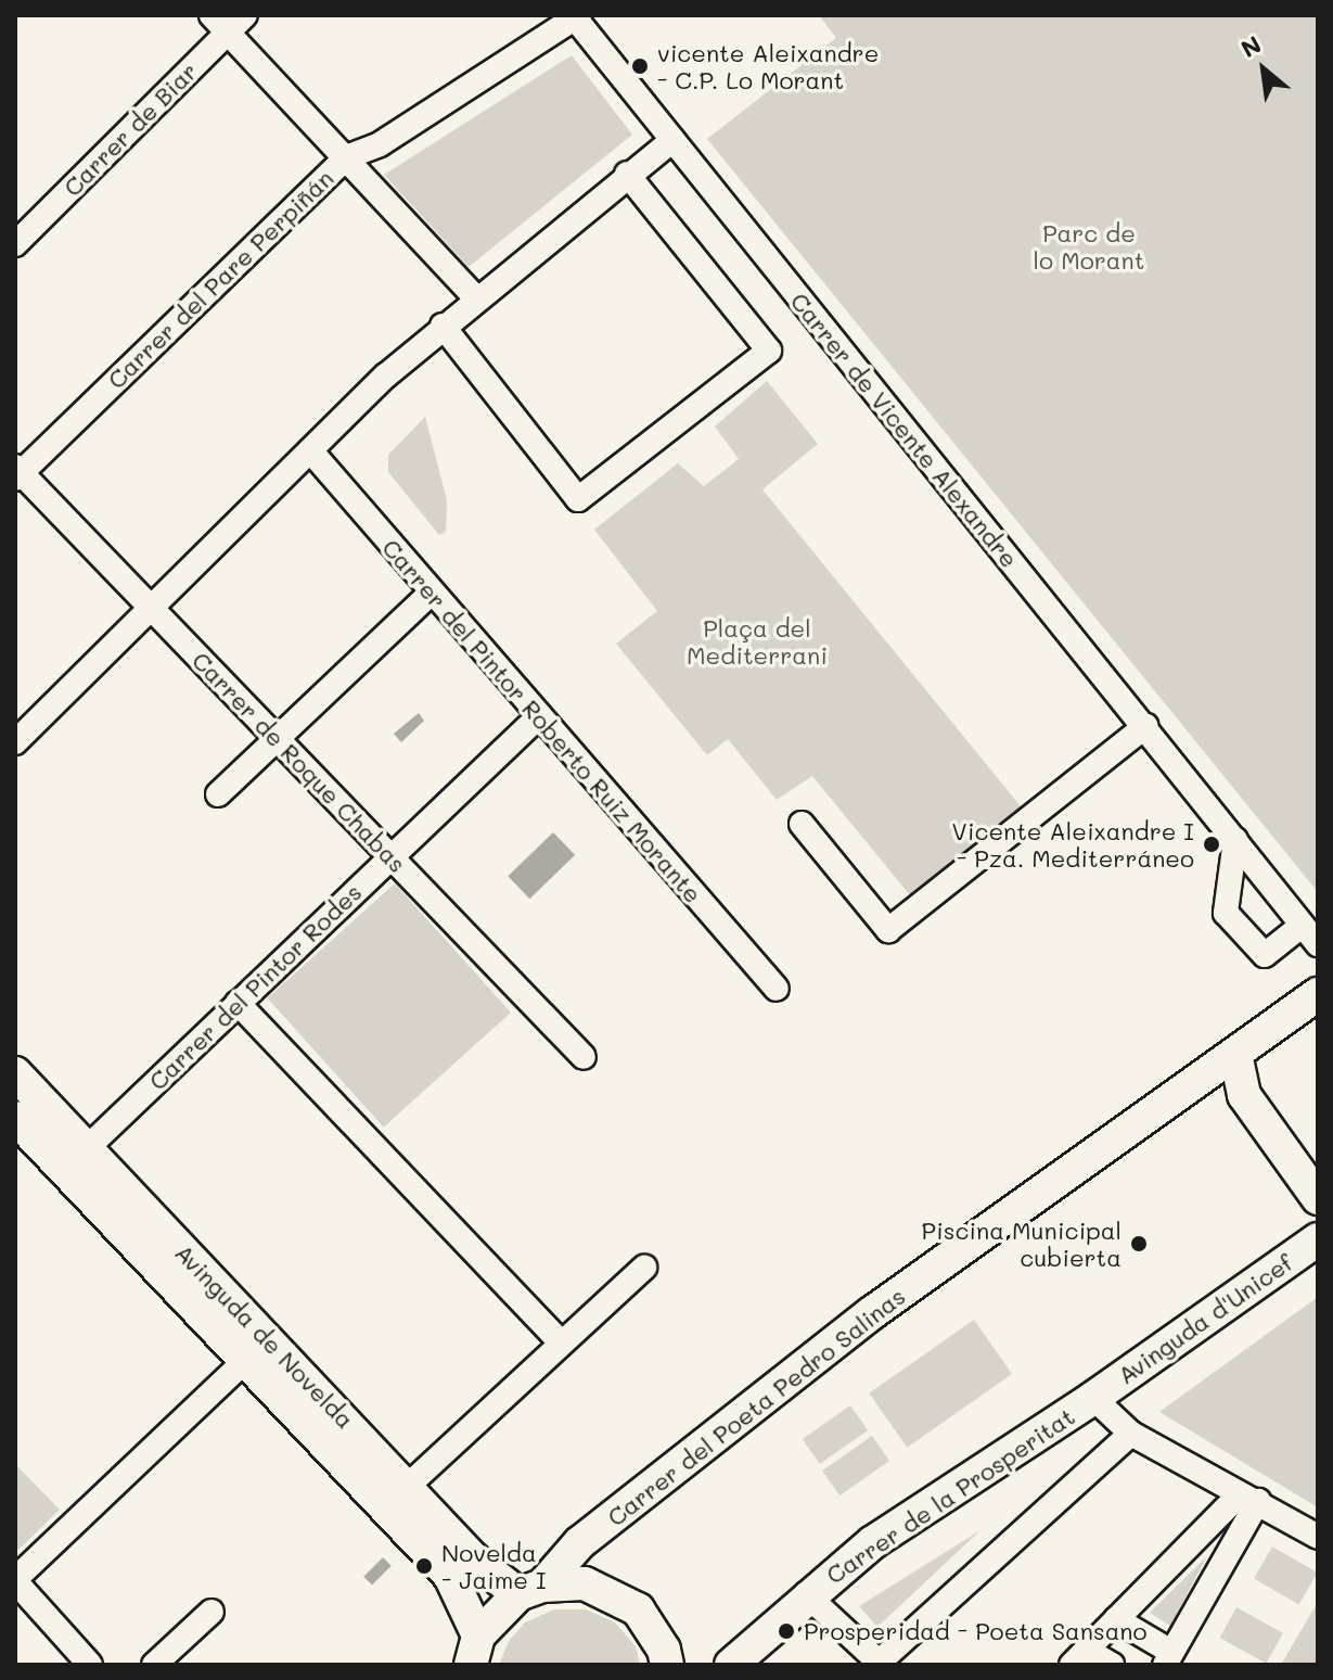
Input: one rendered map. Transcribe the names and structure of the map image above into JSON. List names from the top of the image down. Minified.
{"streets":{"main road":["Avinguda d'Unicef","Avinguda de Novelda","Carrer del Poeta Pedro Salinas","Carrer de la Prosperitat"],"street":["Carrer de Biar","Carrer del Pare Perpiñán","Carrer de Vicente Alexandre","Carrer del Pintor Roberto Ruiz Morante","Carrer de Roque Chabas","Carrer del Pintor Rodes"]},"crossings":[["Carrer del Pare Perpiñán","Carrer de Vicente Alexandre"],["Carrer del Pare Perpiñán","Carrer de Roque Chabas"],["Carrer del Pintor Roberto Ruiz Morante","Carrer del Pintor Rodes"],["Carrer de Roque Chabas","Carrer del Pintor Rodes"],["Carrer del Pintor Rodes","Avinguda de Novelda"],["Avinguda d'Unicef","Carrer de la Prosperitat"],["Avinguda de Novelda","Carrer del Poeta Pedro Salinas"]],"parks":["Parc de lo Morant","Plaça del Mediterrani"],"places":["vicente Aleixandre - C.P. Lo Morant","Vicente Aleixandre I - Pza. Mediterráneo","Piscina Municipal cubierta","Novelda - Jaime I","Prosperidad - Poeta Sansano"],"north":"top left"}
